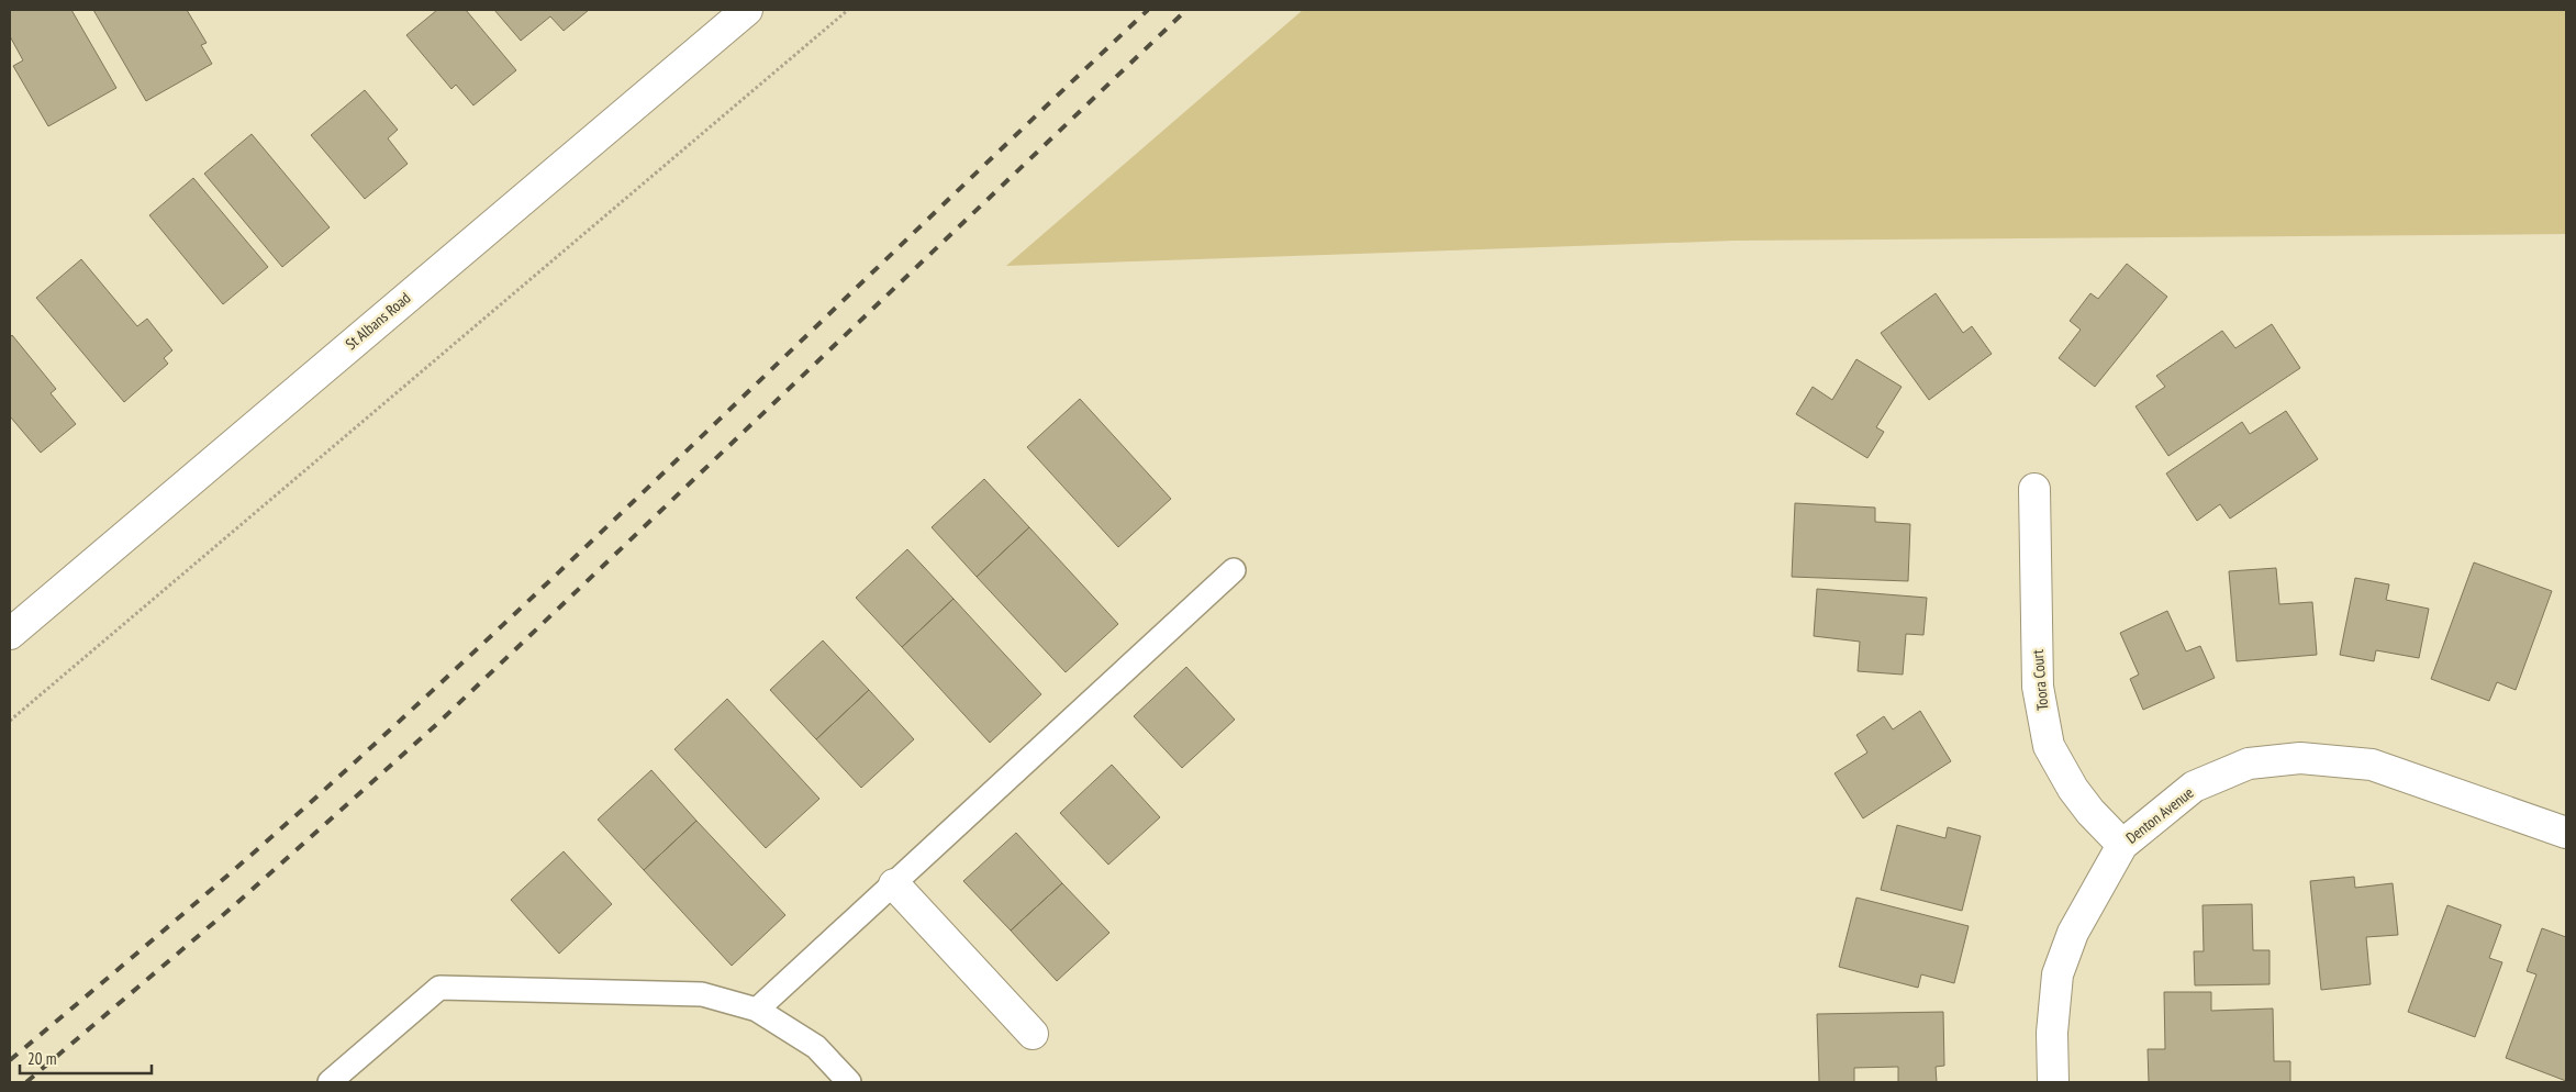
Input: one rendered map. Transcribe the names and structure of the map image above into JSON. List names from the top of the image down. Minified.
{"streets":{"street":["St Albans Road","Toora Court","Denton Avenue"]},"crossings":[["Toora Court","Denton Avenue"]],"scale_bar":"20 m"}
